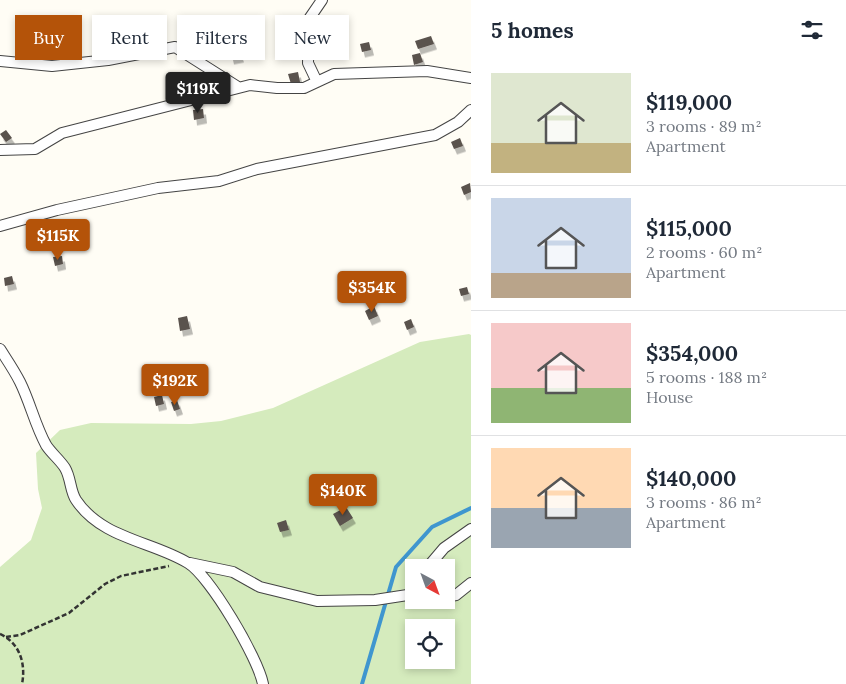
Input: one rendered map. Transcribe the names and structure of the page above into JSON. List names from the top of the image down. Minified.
{"north":"bottom right","page":{"heading":"5 homes","chip":["Buy","Rent","Filters","New"],"list":[{"name":"$119,000","note":"3 rooms · 89 m² · Apartment"},{"name":"$115,000","note":"2 rooms · 60 m² · Apartment"},{"name":"$354,000","note":"5 rooms · 188 m² · House"},{"name":"$140,000","note":"3 rooms · 86 m² · Apartment"}],"price":["$119K","$115K","$354K","$192K","$140K"]}}
